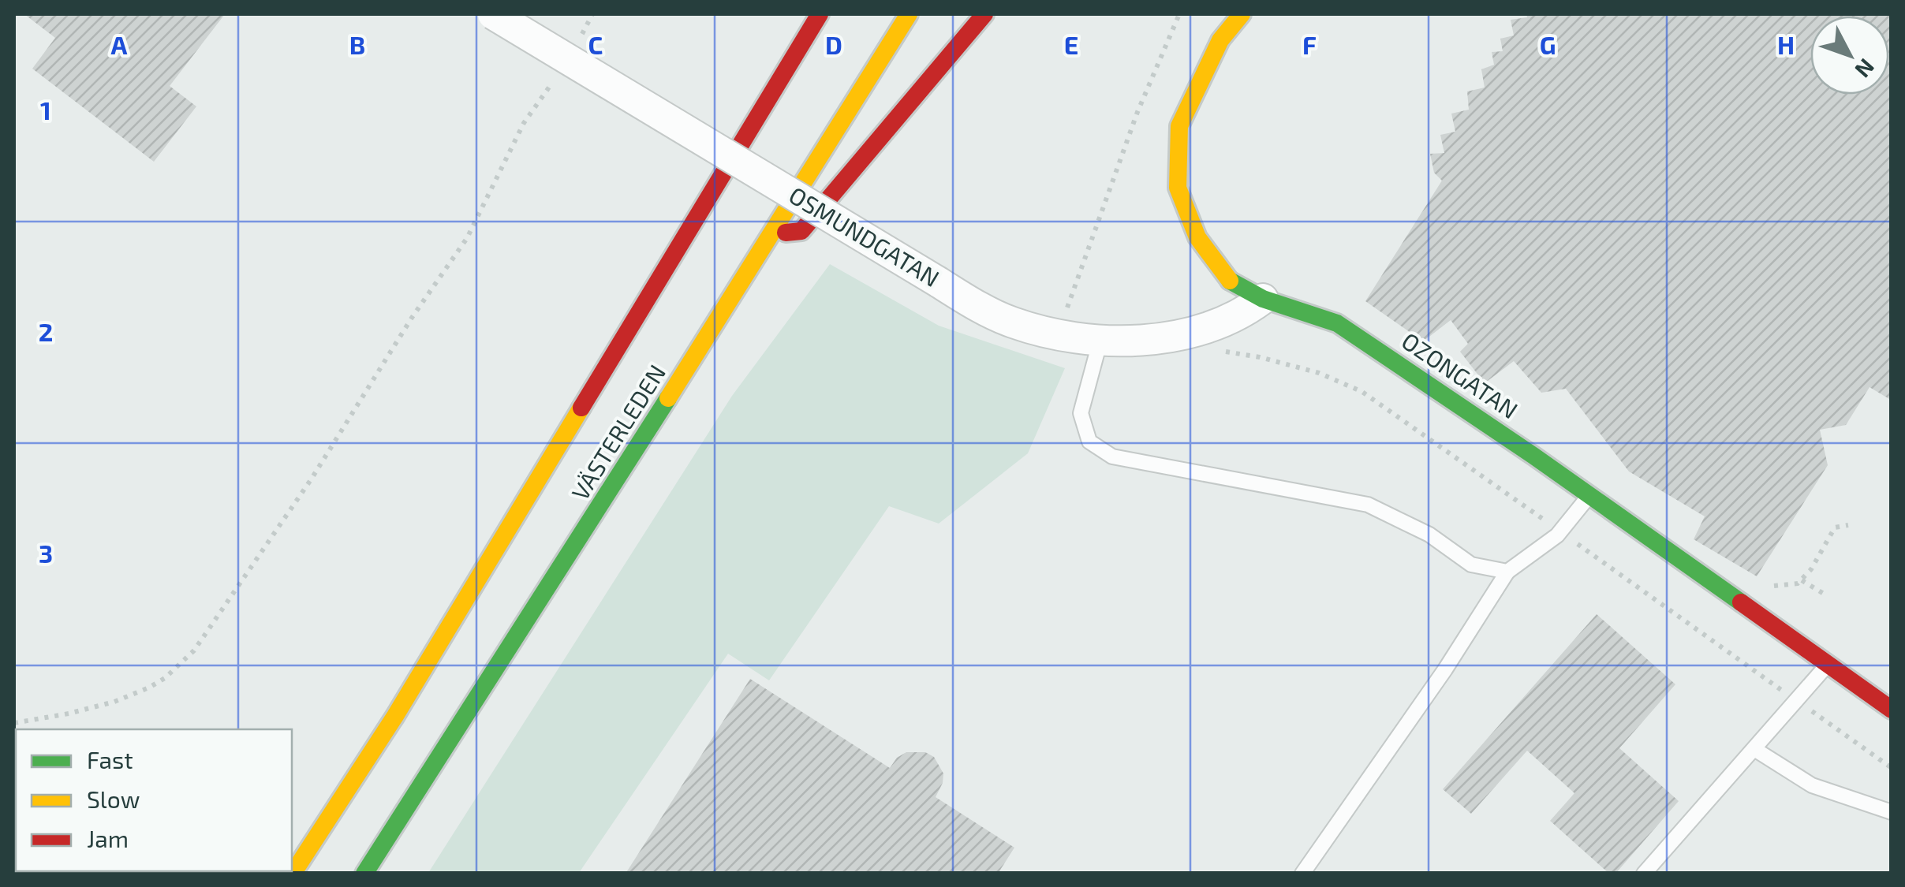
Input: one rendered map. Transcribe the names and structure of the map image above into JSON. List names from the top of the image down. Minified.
{"streets":{"main road":["OZONGATAN","VÄSTERLEDEN"],"street":["OSMUNDGATAN"]},"crossings":[["OSMUNDGATAN","OZONGATAN"]],"legend":["Fast","Slow","Jam"],"north":"bottom right","grid":{"columns":["A","B","C","D","E","F","G","H"],"rows":["1","2","3"]}}
